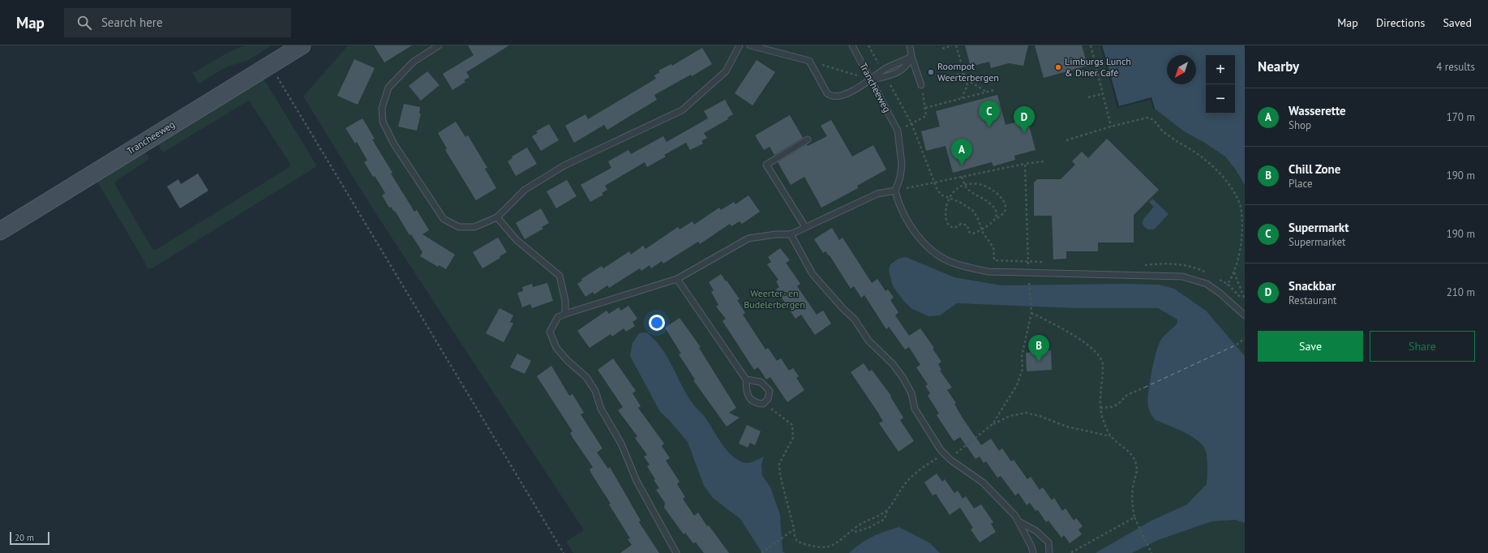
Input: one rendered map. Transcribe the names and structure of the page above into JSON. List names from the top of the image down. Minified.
{"streets":{"street":["Trancheeweg"]},"parks":["Weerter- en Budelerbergen"],"places":["Limburgs Lunch & Diner Café","Roompot Weerterbergen"],"scale_bar":"20 m","north":"bottom left","page":{"header":"Map","search":"Search here","nav":["Map","Directions","Saved"],"heading":["Nearby","4 results"],"map_buttons":["+","−"],"list":[{"mark":"A","name":"Wasserette","note":"Shop","value":"170 m"},{"mark":"B","name":"Chill Zone","note":"Place","value":"190 m"},{"mark":"C","name":"Supermarkt","note":"Supermarket","value":"190 m"},{"mark":"D","name":"Snackbar","note":"Restaurant","value":"210 m"}],"pins":["C","D","A","B"],"buttons":["Save","Share"],"scale":"20 m"}}
